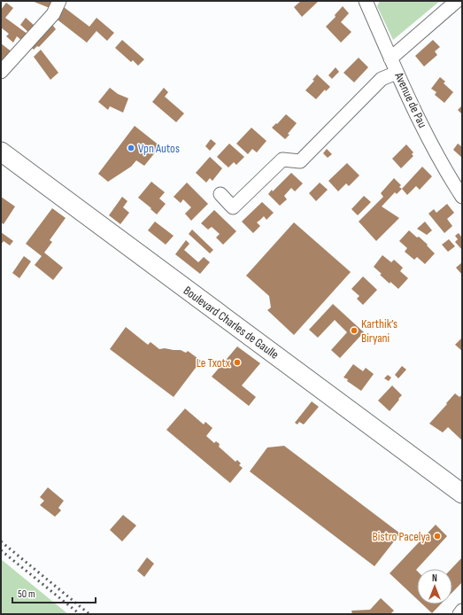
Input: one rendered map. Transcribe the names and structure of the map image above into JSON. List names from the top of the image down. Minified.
{"streets":{"main road":["Boulevard Charles de Gaulle"],"street":["Avenue de Pau"]},"places":["Vpn Autos","Karthik’s Biryani","Le Txotx","Bistro Pacelya"],"scale_bar":"50 m","north":"top"}
